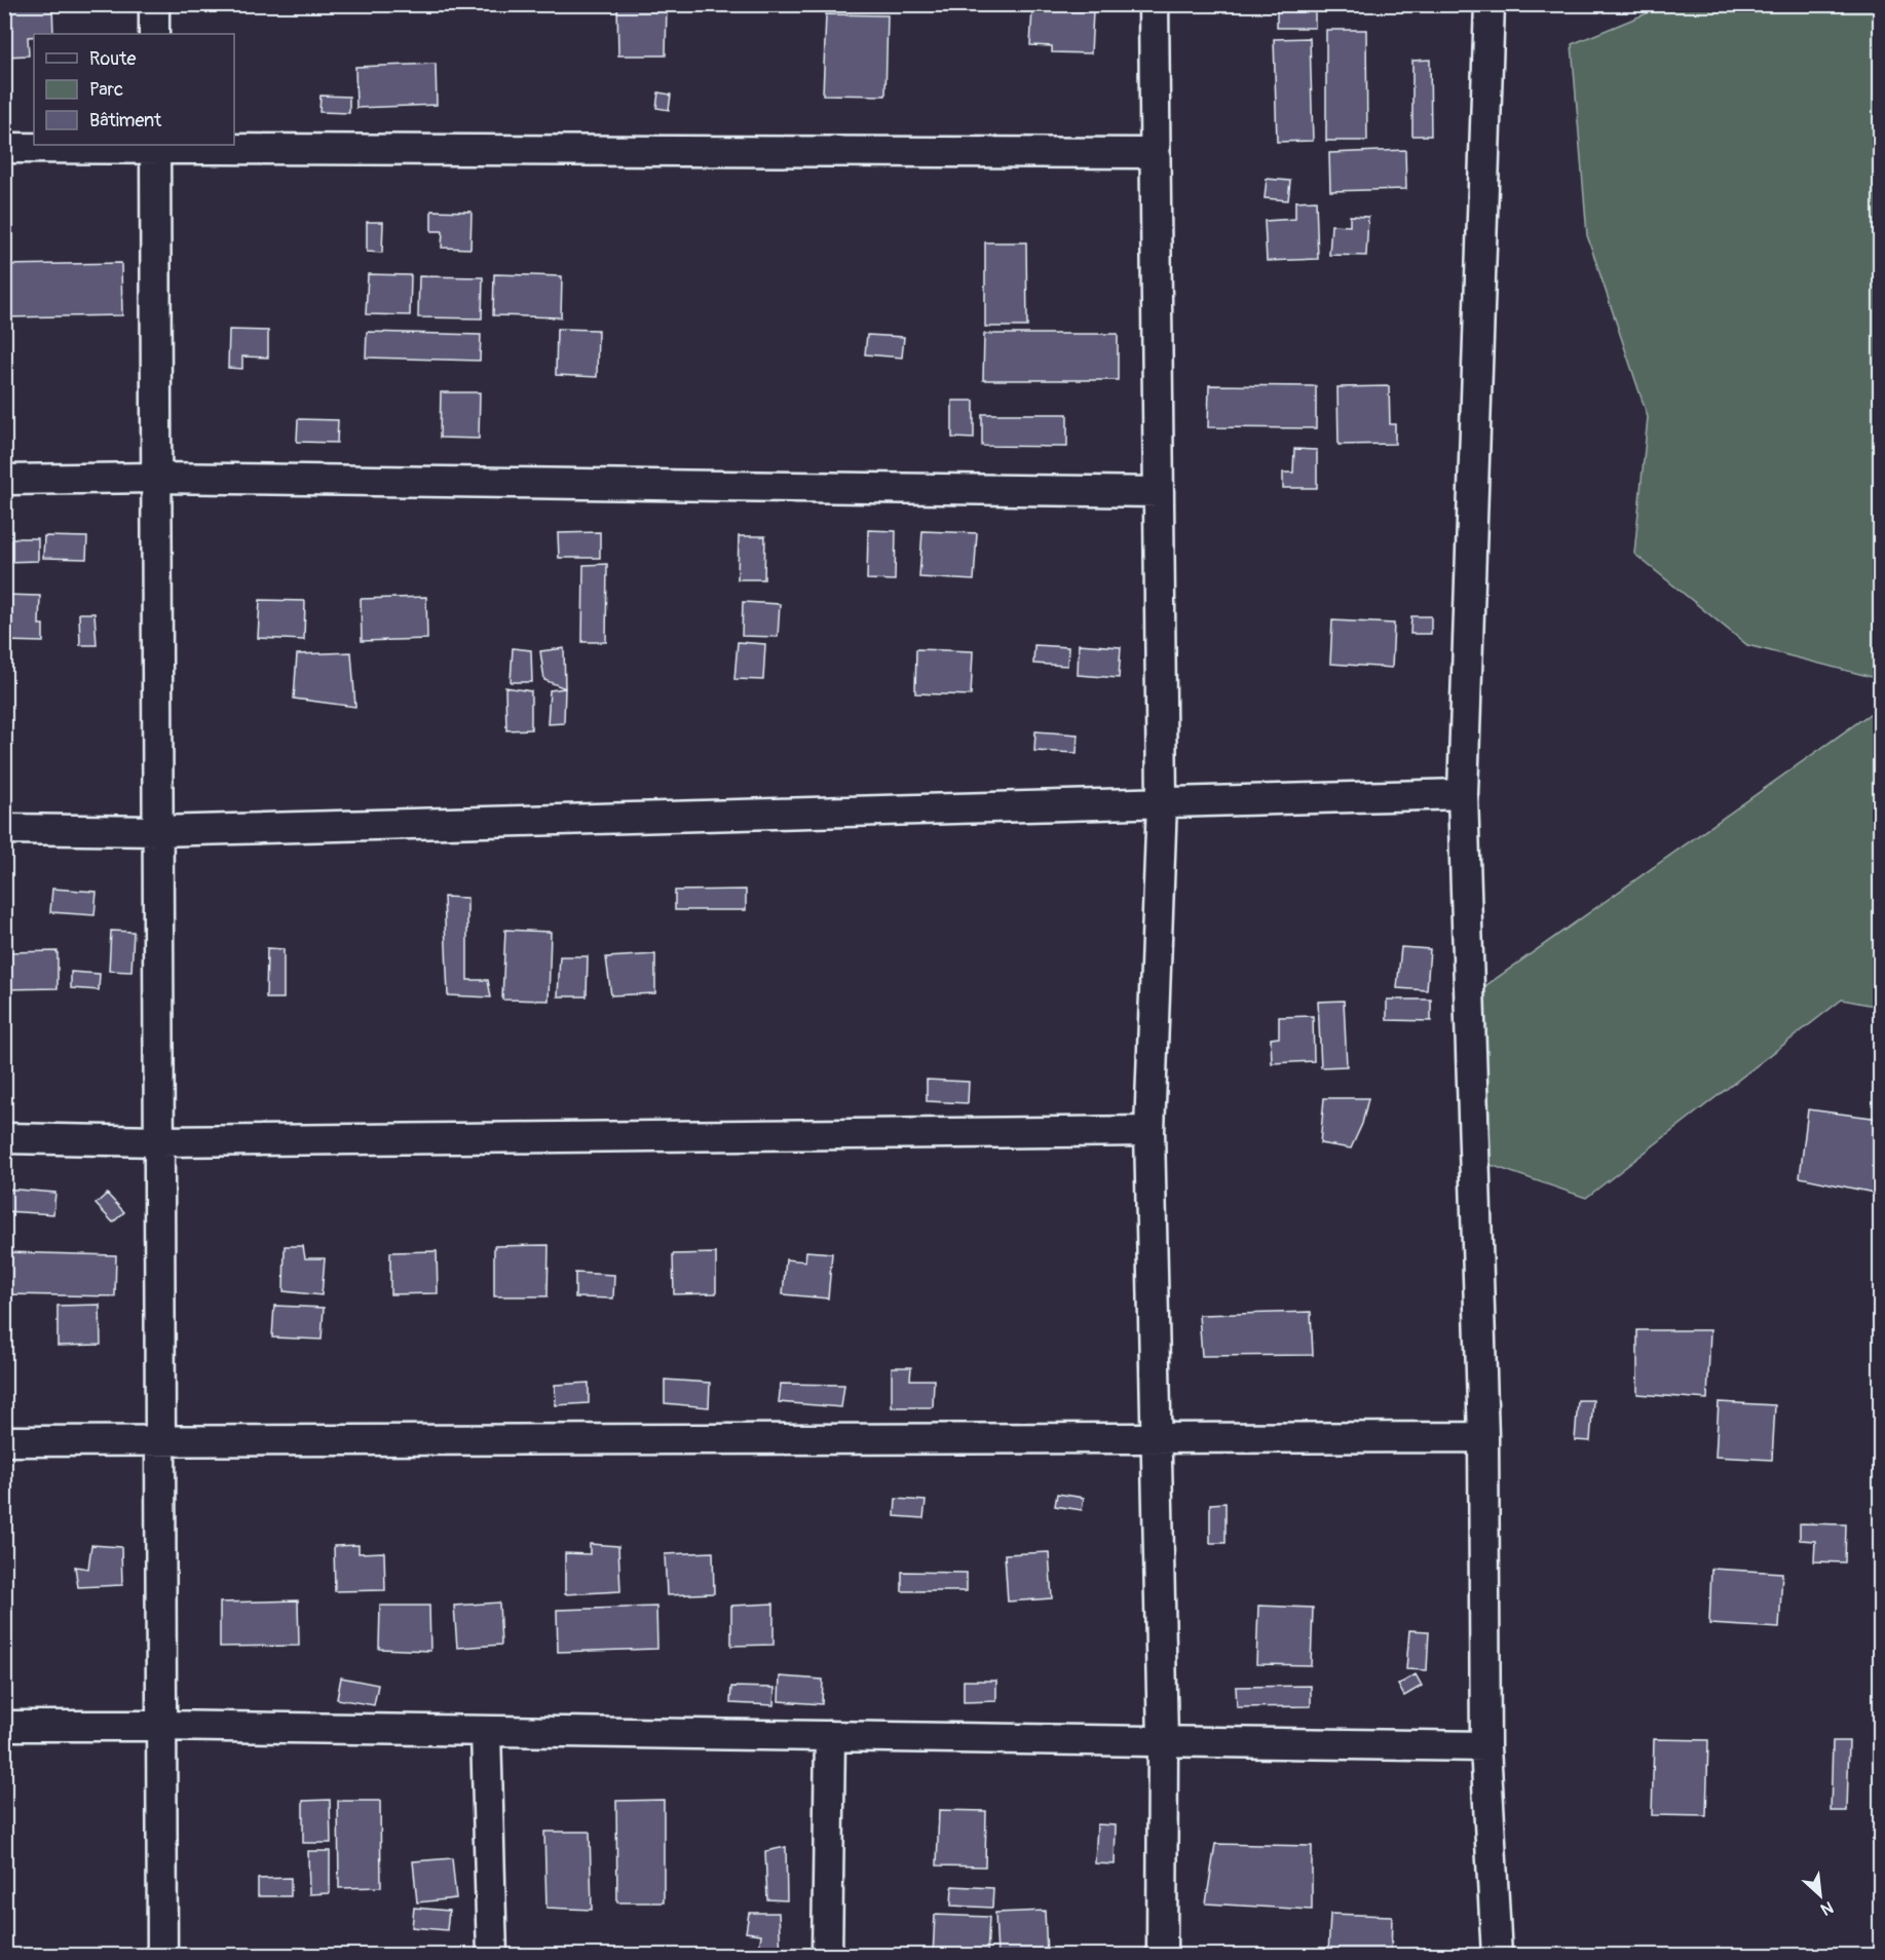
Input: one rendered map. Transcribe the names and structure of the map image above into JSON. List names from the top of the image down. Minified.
{"legend":["Route","Parc","Bâtiment"],"north":"bottom right"}
